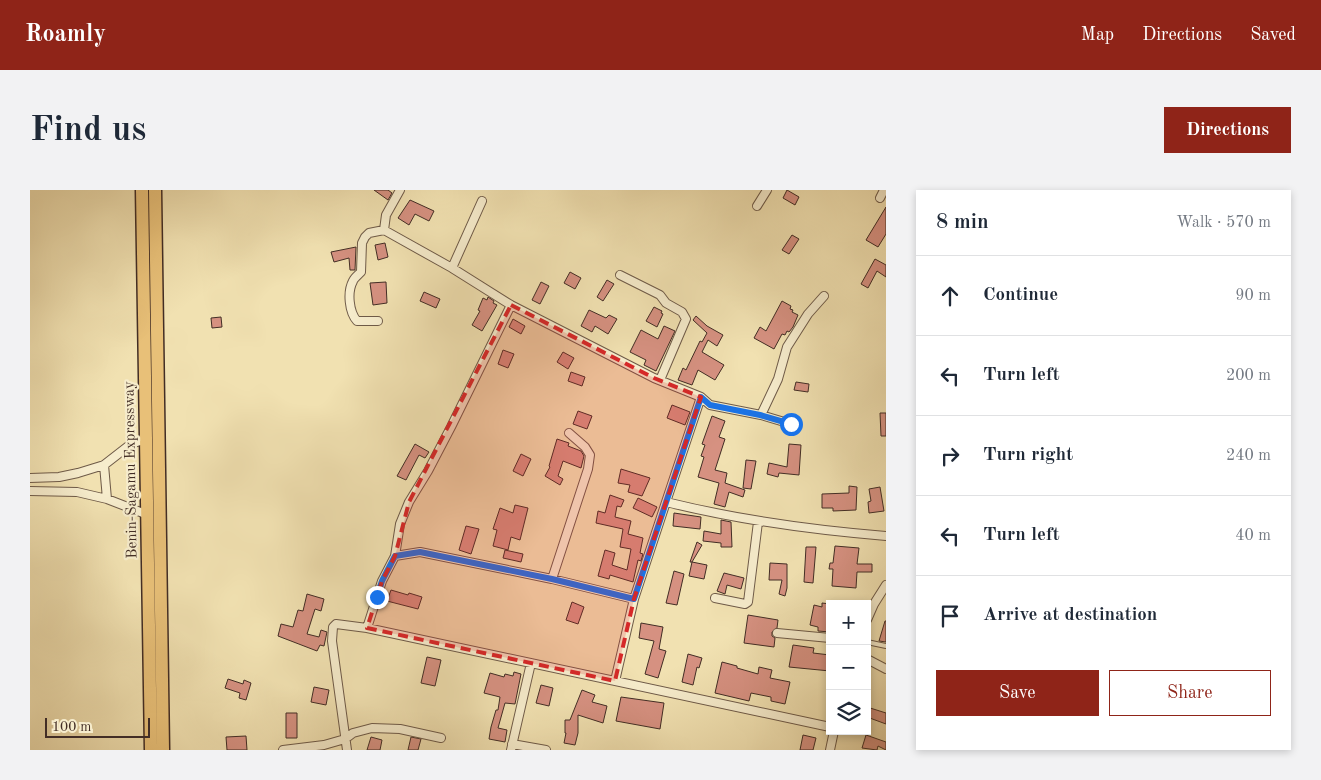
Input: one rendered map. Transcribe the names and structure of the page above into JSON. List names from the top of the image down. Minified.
{"streets":{"highway":["Benin-Sagamu Expressway"]},"scale_bar":"100 m","page":{"header":"Roamly","nav":["Map","Directions","Saved"],"buttons":["Directions",["Save","Share"]],"title":"Find us","heading":["8 min","Walk · 570 m"],"list":[["Continue","90 m"],["Turn left","200 m"],["Turn right","240 m"],["Turn left","40 m"],"Arrive at destination"],"map_buttons":["+","−"],"scale":"100 m"}}
